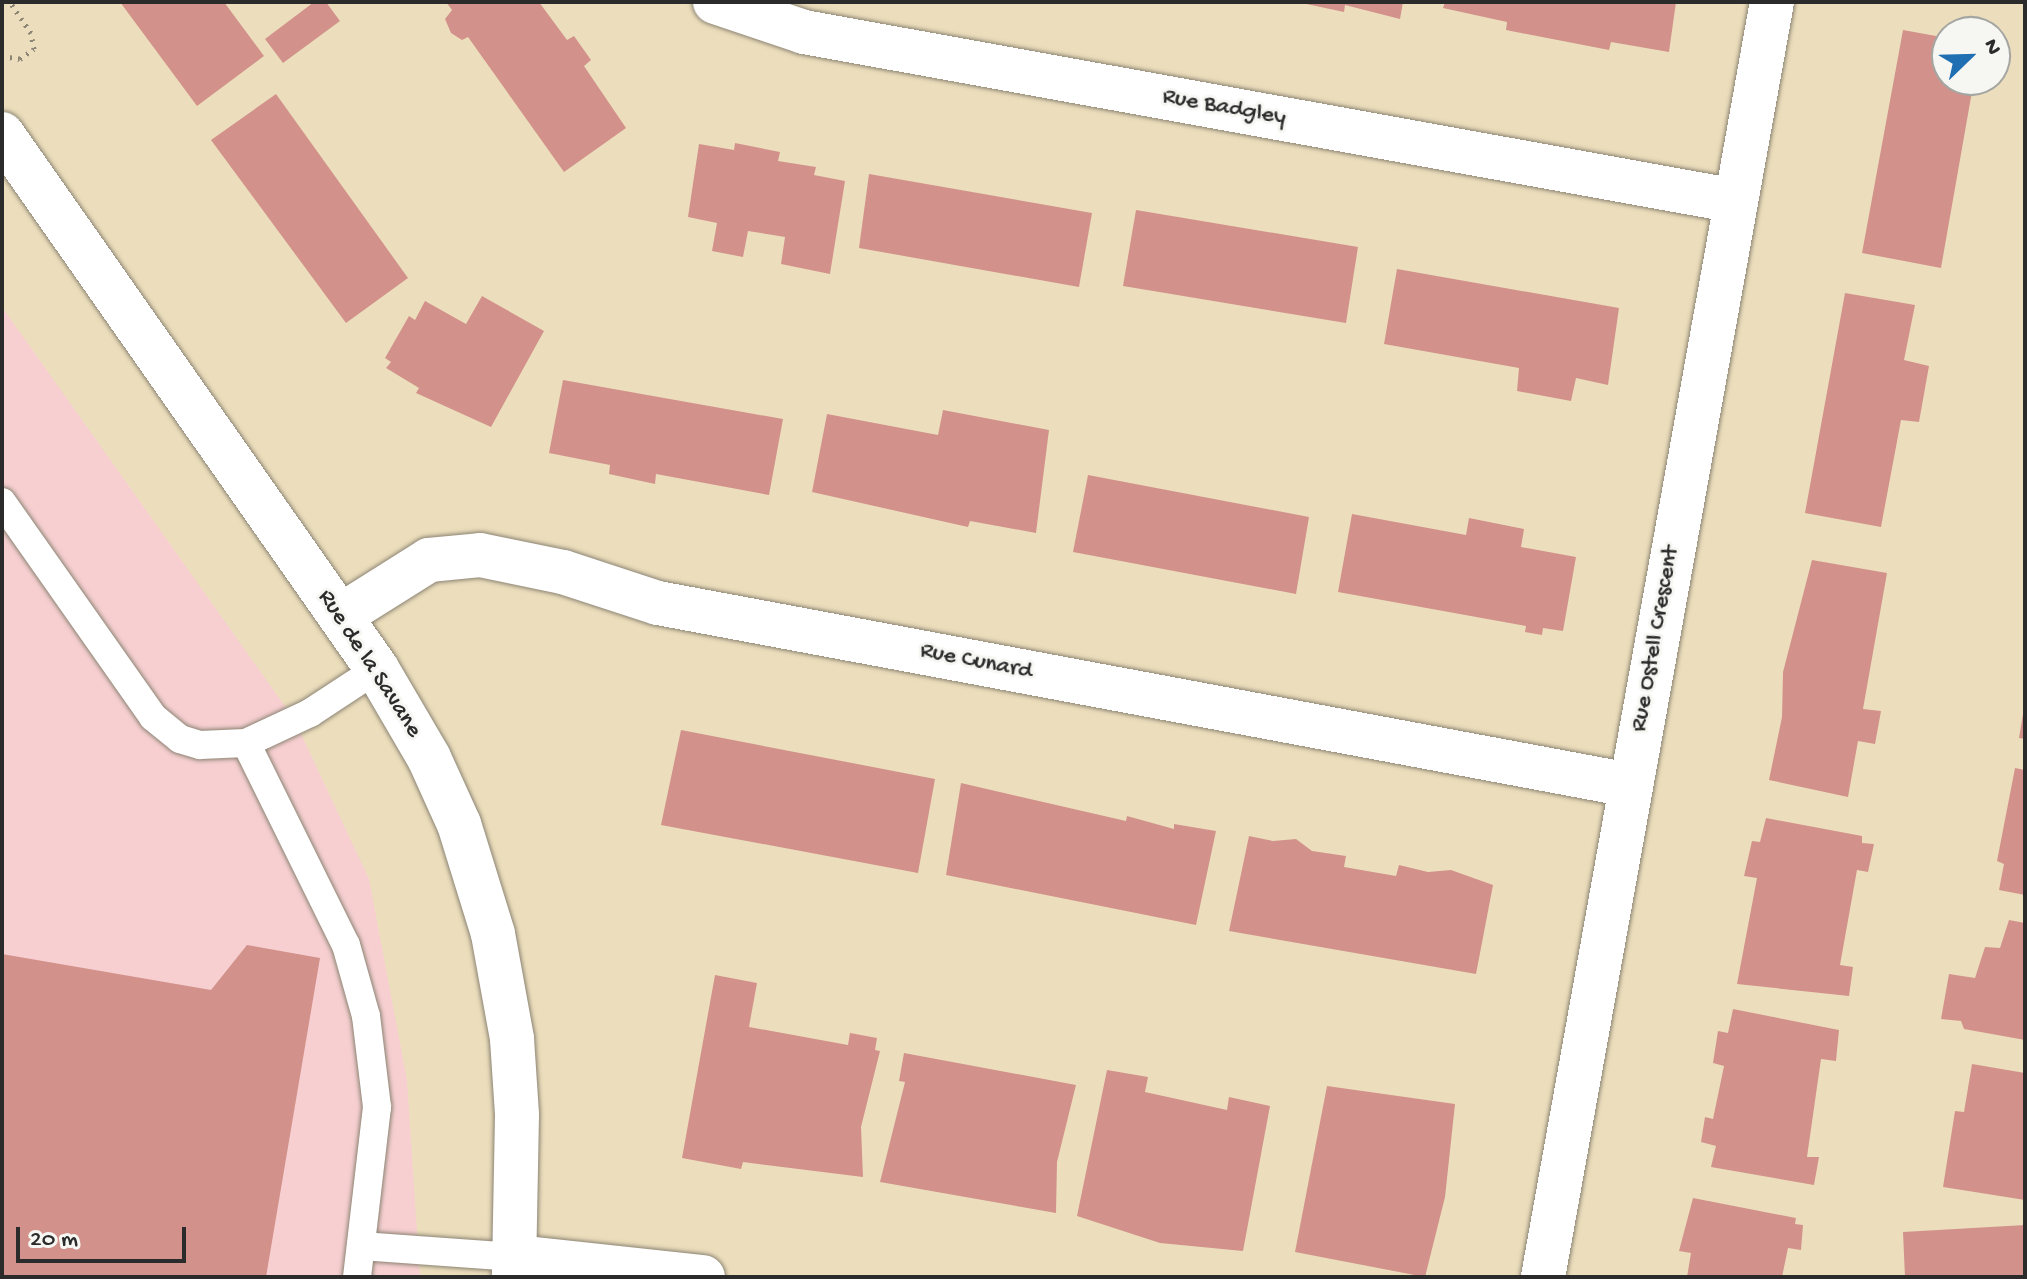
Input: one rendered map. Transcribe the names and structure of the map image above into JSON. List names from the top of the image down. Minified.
{"streets":{"street":["Rue Badgley","Rue Ostell Crescent","Rue Cunard","Rue de la Savane"]},"crossings":[["Rue Badgley","Rue Ostell Crescent"],["Rue Ostell Crescent","Rue Cunard"],["Rue Cunard","Rue de la Savane"]],"scale_bar":"20 m","north":"top right"}
